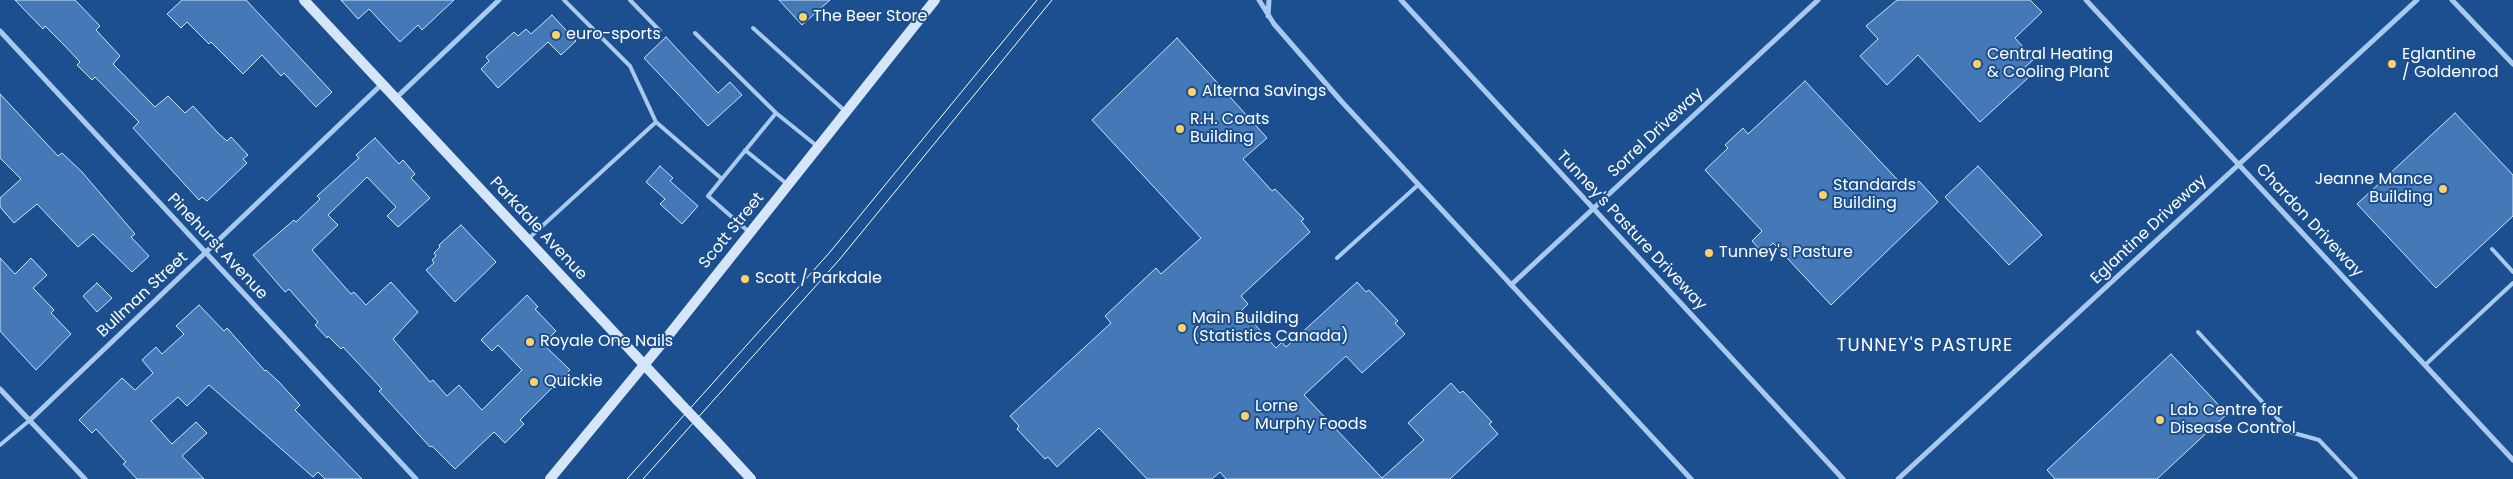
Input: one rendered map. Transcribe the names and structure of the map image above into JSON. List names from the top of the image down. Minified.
{"streets":{"main road":["Parkdale Avenue","Scott Street"],"street":["Sorrel Driveway","Chardon Driveway","Eglantine Driveway","Tunney's Pasture Driveway","Pinehurst Avenue","Bullman Street"]},"crossings":[["Sorrel Driveway","Tunney's Pasture Driveway"],["Chardon Driveway","Eglantine Driveway"],["Parkdale Avenue","Scott Street"],["Parkdale Avenue","Bullman Street"],["Pinehurst Avenue","Bullman Street"]],"districts":["TUNNEY'S PASTURE"],"places":["The Beer Store","euro-sports","Central Heating & Cooling Plant","Eglantine / Goldenrod","Alterna Savings","R.H. Coats Building","Jeanne Mance Building","Standards Building","Tunney's Pasture","Scott / Parkdale","Main Building (Statistics Canada)","Royale One Nails","Quickie","Lorne Murphy Foods","Lab Centre for Disease Control"]}
